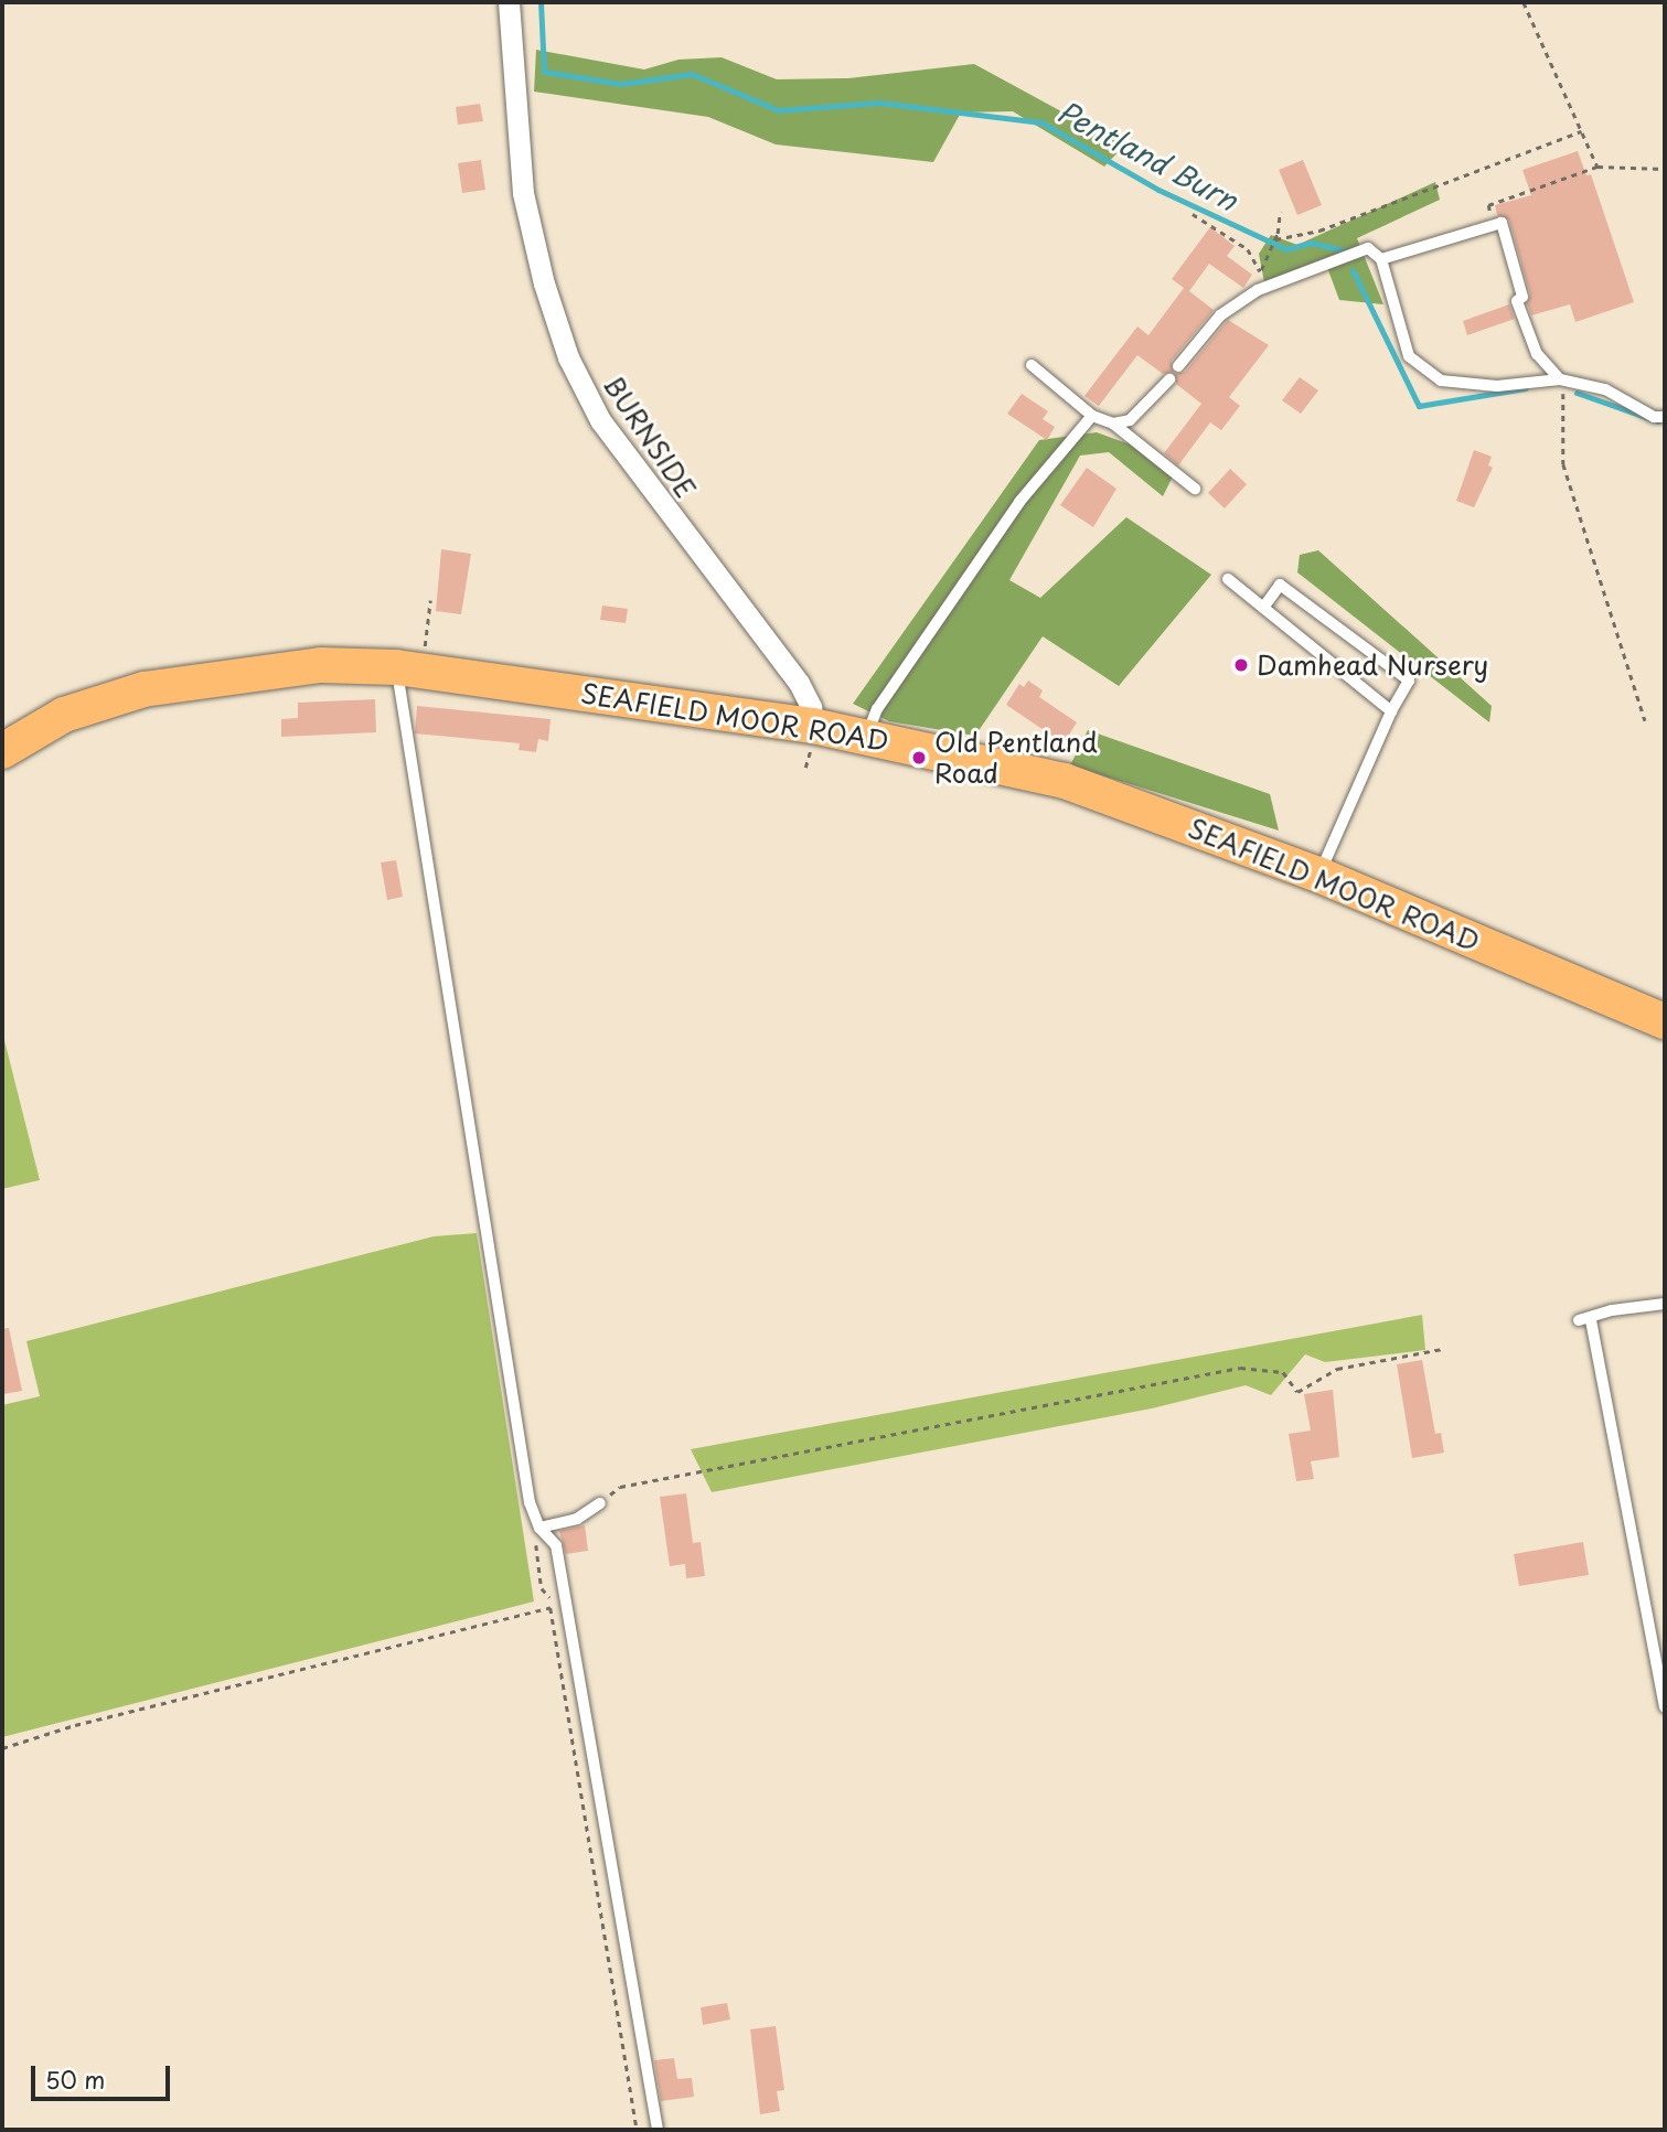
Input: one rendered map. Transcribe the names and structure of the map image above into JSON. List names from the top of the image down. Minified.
{"streets":{"main road":["SEAFIELD MOOR ROAD"],"street":["BURNSIDE"]},"crossings":[["BURNSIDE","SEAFIELD MOOR ROAD"]],"water":["Pentland Burn"],"places":["Damhead Nursery","Old Pentland Road"],"scale_bar":"50 m"}
